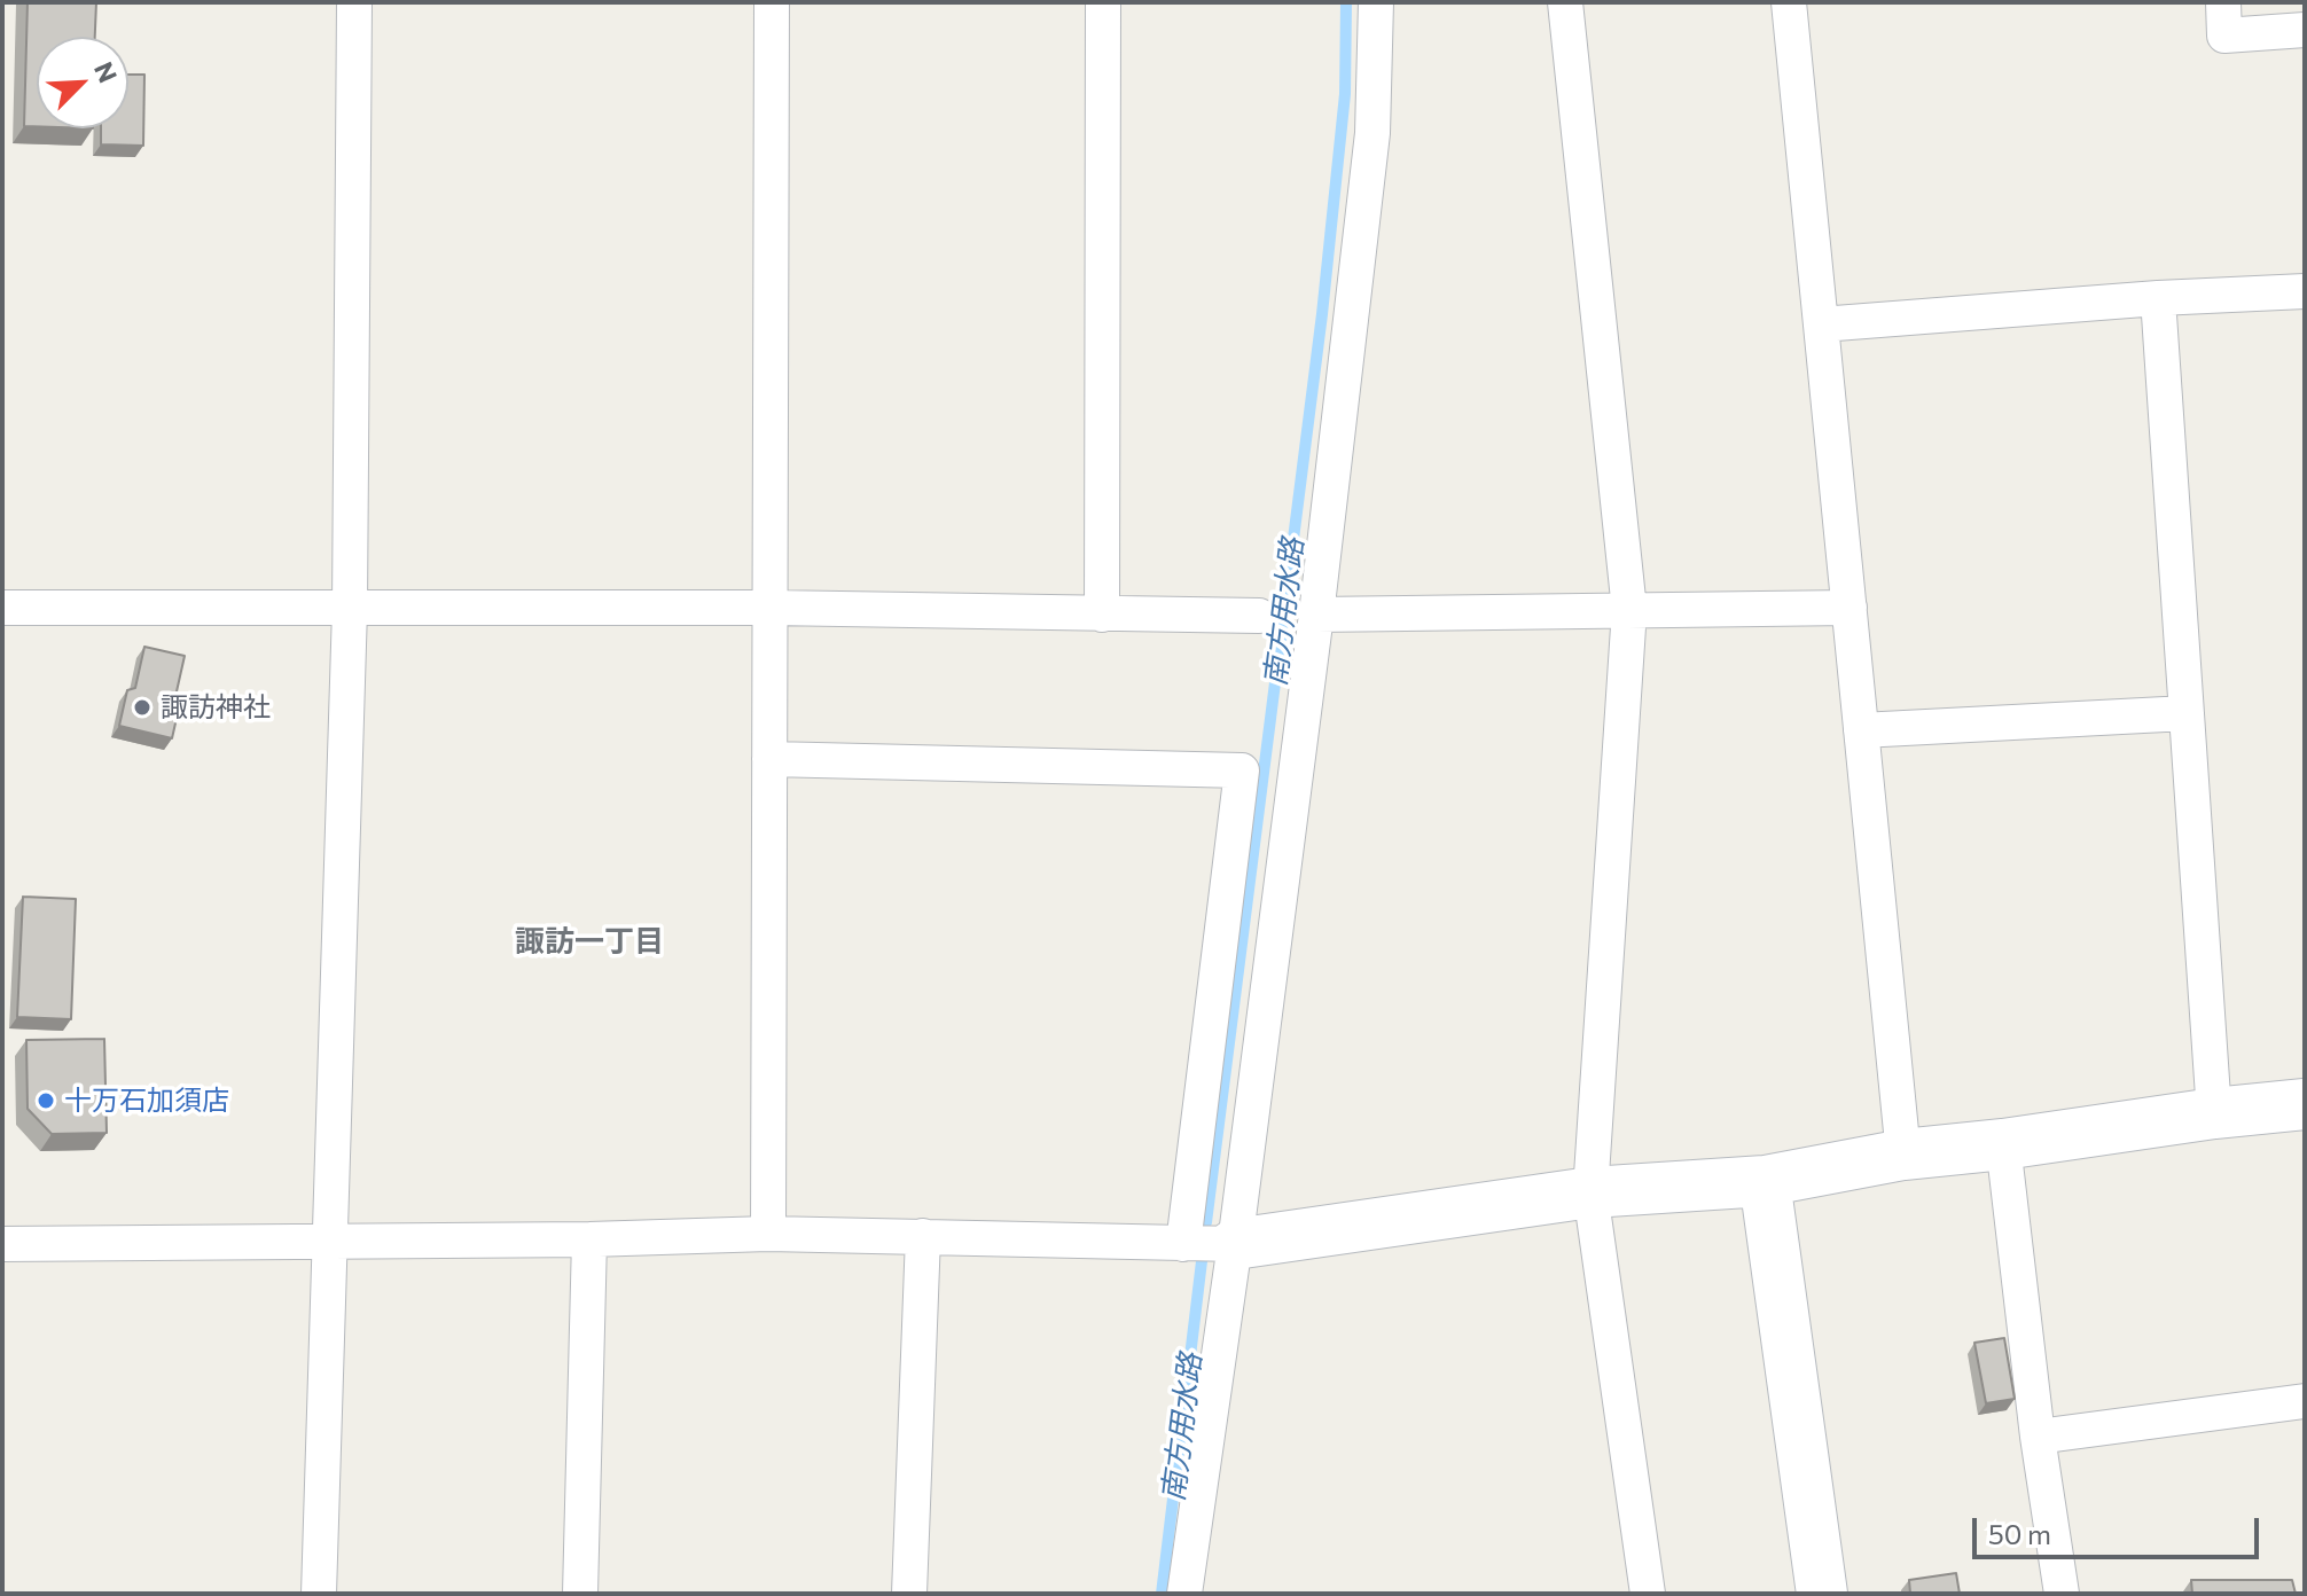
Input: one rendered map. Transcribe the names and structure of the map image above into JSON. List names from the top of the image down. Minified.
{"districts":["諏訪一丁目"],"water":["南方用水路"],"places":["諏訪神社","十万石加須店"],"scale_bar":"50 m","north":"top right"}
